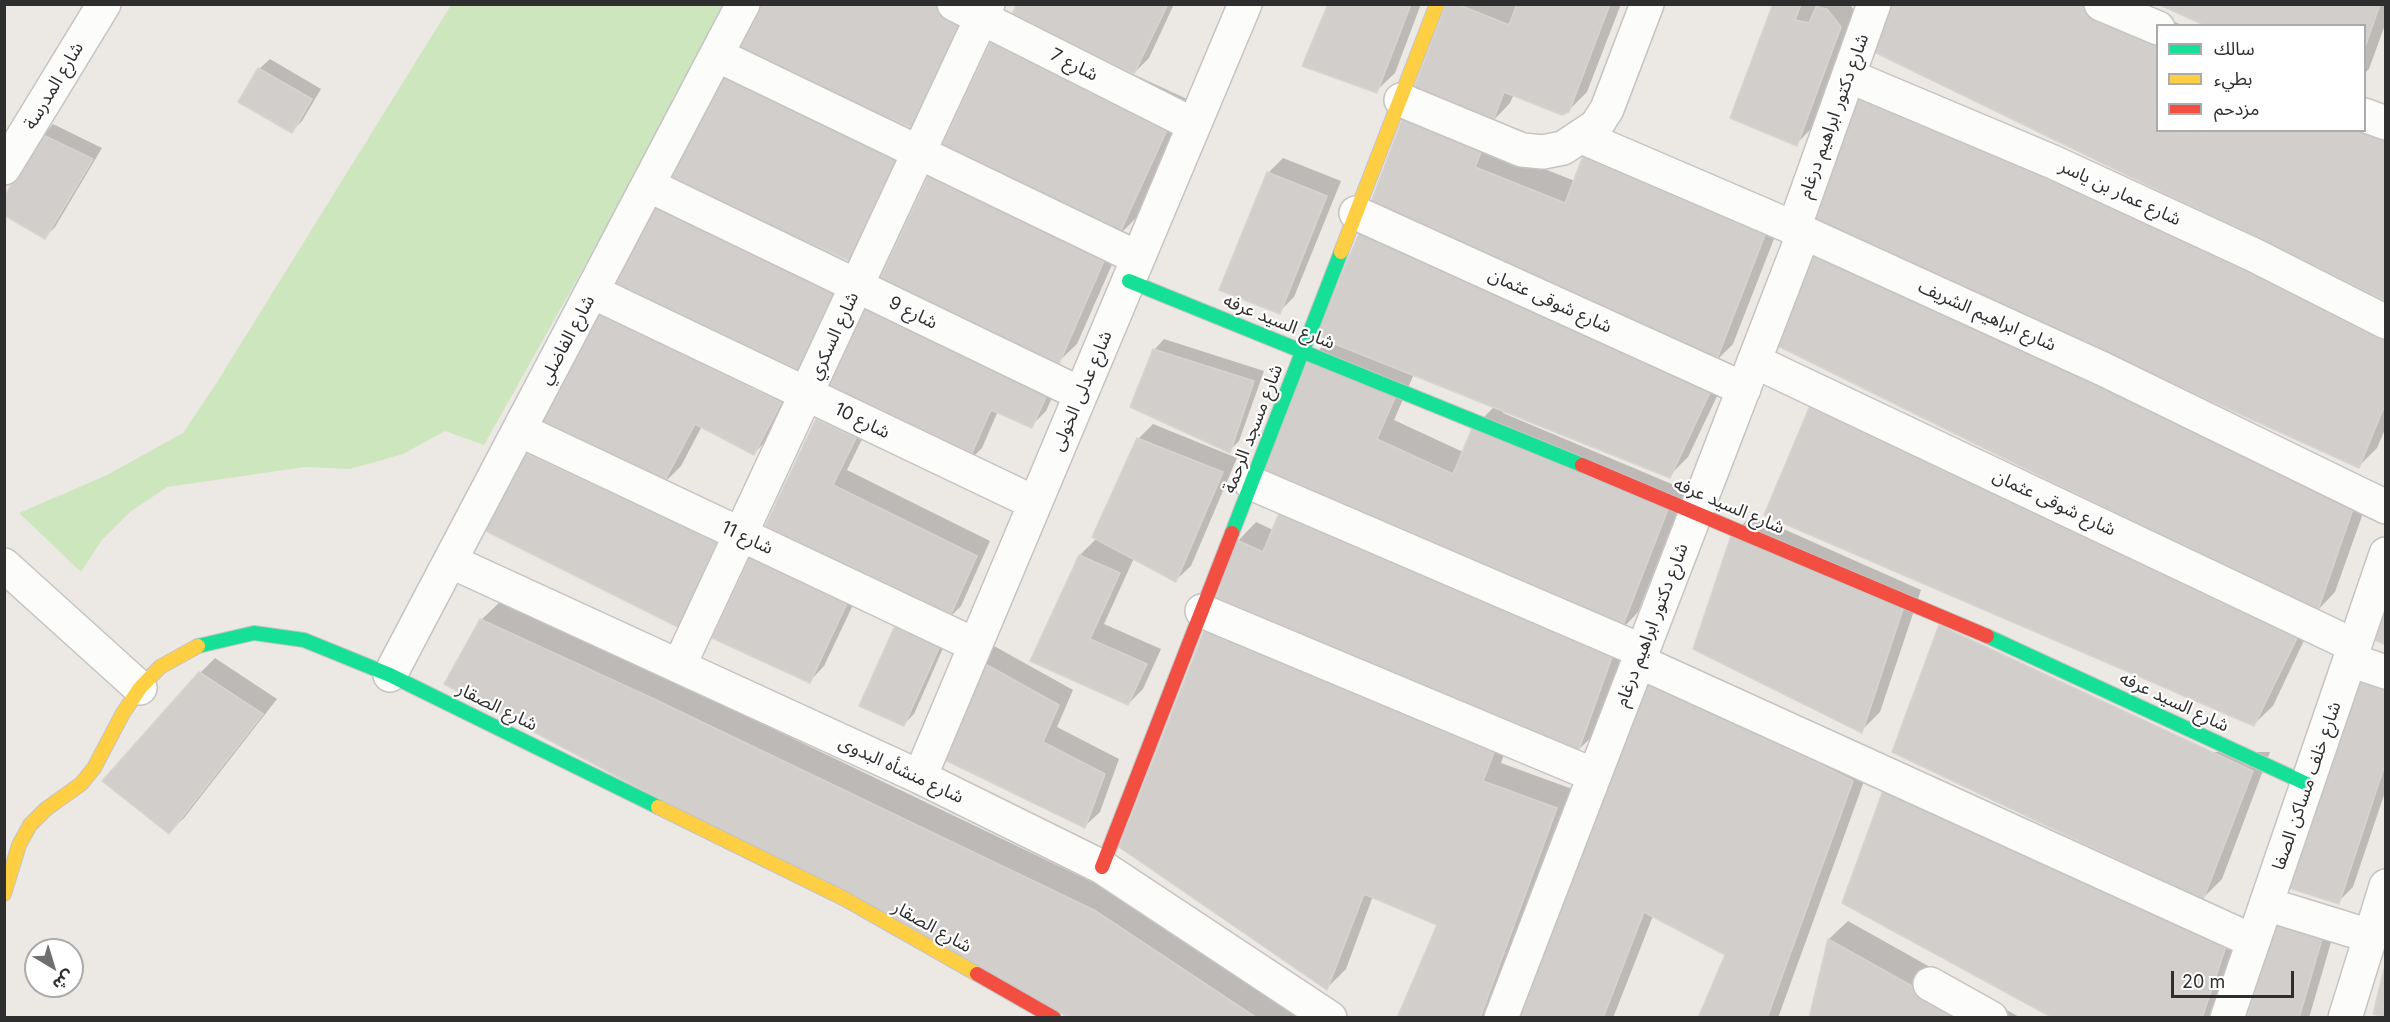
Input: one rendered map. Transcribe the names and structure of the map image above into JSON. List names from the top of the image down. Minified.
{"streets":{"street":["شارع 7","شارع المدرسة","شارع دكتور ابراهيم درغام","شارع عمار بن ياسر","شارع شوقى عثمان","شارع 9","شارع ابراهيم الشريف","شارع السيد عرفه","شارع السكري","شارع الفاضلي","شارع عدلى الخولى","شارع 10","شارع مسجد الرحمة","شارع 11","شارع الصقار","شارع منشأه البدوى","شارع خلف مساكن الصفا"]},"crossings":[["شارع 7","شارع السكري"],["شارع 7","شارع عدلى الخولى"],["شارع دكتور ابراهيم درغام","شارع عمار بن ياسر"],["شارع دكتور ابراهيم درغام","شارع شوقى عثمان"],["شارع دكتور ابراهيم درغام","شارع ابراهيم الشريف"],["شارع دكتور ابراهيم درغام","شارع السيد عرفه"],["شارع شوقى عثمان","شارع مسجد الرحمة"],["شارع شوقى عثمان","شارع خلف مساكن الصفا"],["شارع 9","شارع السكري"],["شارع 9","شارع الفاضلي"],["شارع 9","شارع عدلى الخولى"],["شارع السيد عرفه","شارع عدلى الخولى"],["شارع السيد عرفه","شارع مسجد الرحمة"],["شارع السيد عرفه","شارع خلف مساكن الصفا"],["شارع السكري","شارع 10"],["شارع السكري","شارع 11"],["شارع السكري","شارع منشأه البدوى"],["شارع الفاضلي","شارع 10"],["شارع الفاضلي","شارع 11"],["شارع الفاضلي","شارع الصقار"],["شارع الفاضلي","شارع منشأه البدوى"],["شارع عدلى الخولى","شارع 10"],["شارع عدلى الخولى","شارع 11"],["شارع عدلى الخولى","شارع منشأه البدوى"],["شارع مسجد الرحمة","شارع منشأه البدوى"]],"legend":["سالك","بطيء","مزدحم"],"scale_bar":"20 m","north":"bottom right"}
